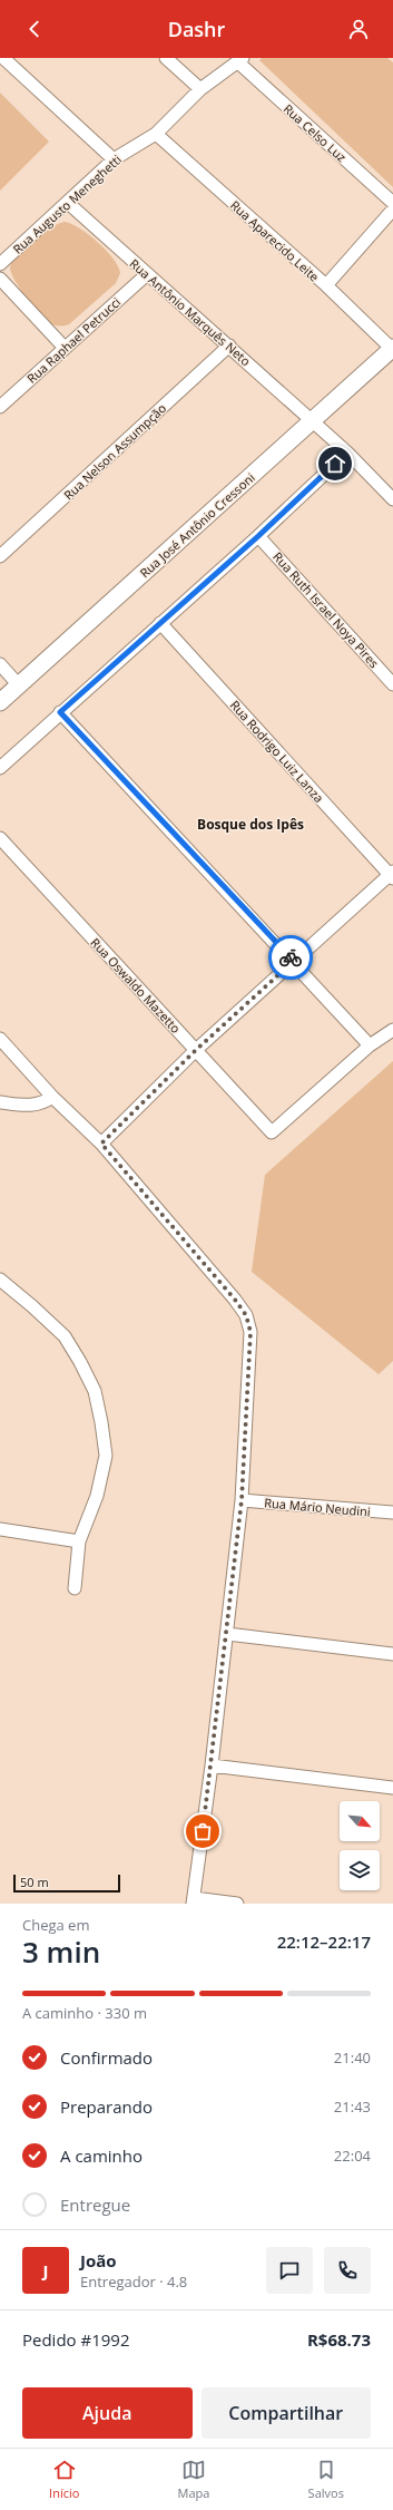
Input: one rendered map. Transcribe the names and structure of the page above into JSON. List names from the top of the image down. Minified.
{"streets":{"street":["Rua Celso Luz","Rua Augusto Meneghetti","Rua Aparecido Leite","Rua Antônio Marquês Neto","Rua Raphael Petrucci","Rua Nelson Assumpção","Rua José Antônio Cressoni","Rua Ruth Israel Noya Pires","Rua Rodrigo Luiz Lanza","Rua Oswaldo Mazetto","Rua Mário Neudini"]},"crossings":[["Rua Celso Luz","Rua Augusto Meneghetti"],["Rua Augusto Meneghetti","Rua Aparecido Leite"],["Rua Augusto Meneghetti","Rua Antônio Marquês Neto"],["Rua Aparecido Leite","Rua José Antônio Cressoni"],["Rua Antônio Marquês Neto","Rua Raphael Petrucci"],["Rua Antônio Marquês Neto","Rua Nelson Assumpção"],["Rua Antônio Marquês Neto","Rua José Antônio Cressoni"]],"districts":["Bosque dos Ipês"],"scale_bar":"50 m","north":"bottom right","page":{"header":"Dashr","scale":"50 m","heading":["3 min","Chega em","22:12–22:17"],"panel":["João","Entregador · 4.8","Pedido #1992","R$68.73"],"bar":"A caminho · 330 m","list":[["Confirmado","21:40"],["Preparando","21:43"],["A caminho","22:04"],"Entregue"],"round":"J","buttons":["Ajuda","Compartilhar"],"tabs":["Início","Mapa","Salvos"]}}
